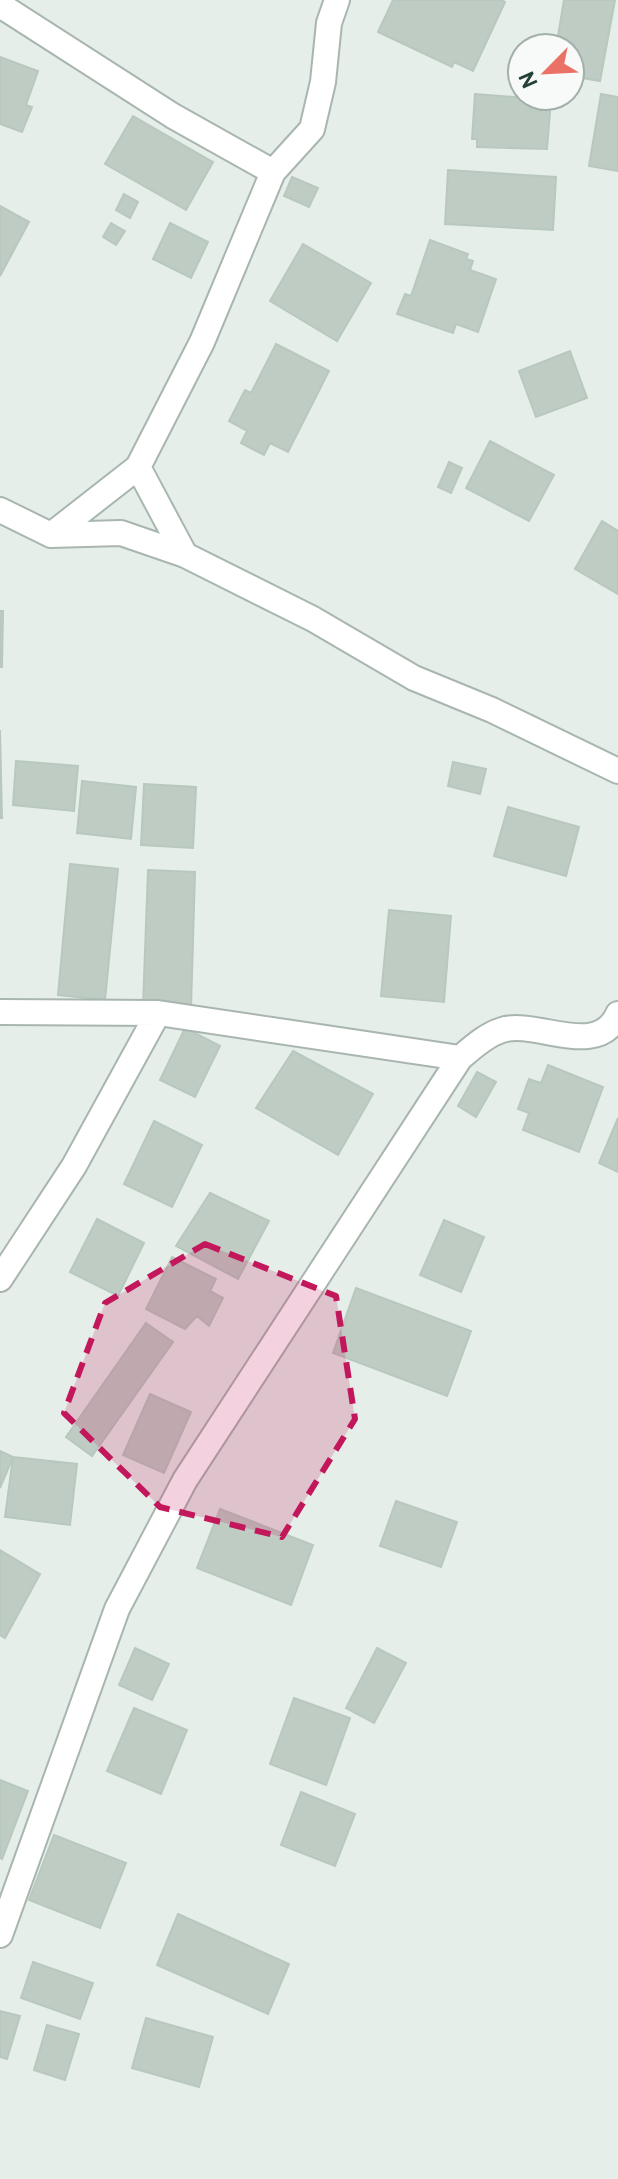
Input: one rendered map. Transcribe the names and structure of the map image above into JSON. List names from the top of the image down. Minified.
{"north":"bottom left"}
